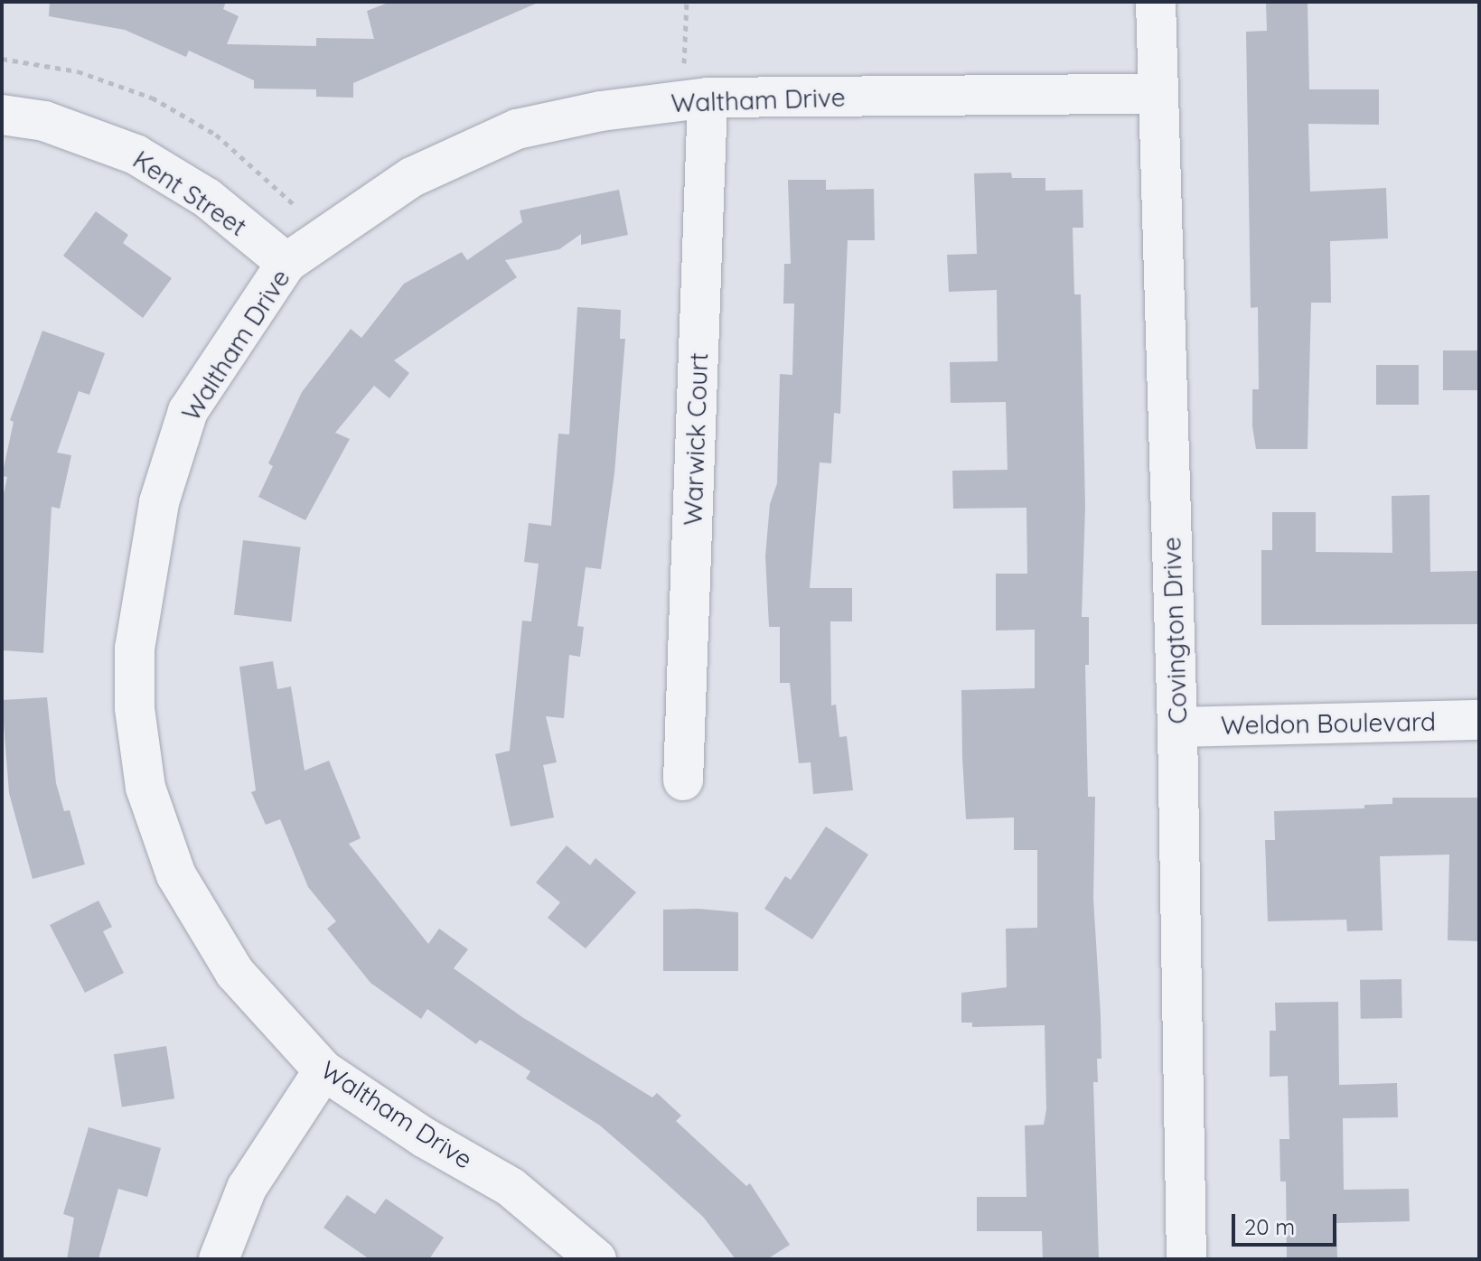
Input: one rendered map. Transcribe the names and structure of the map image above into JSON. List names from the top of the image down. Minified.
{"streets":{"street":["Waltham Drive","Kent Street","Warwick Court","Covington Drive","Weldon Boulevard"]},"crossings":[["Waltham Drive","Kent Street"],["Waltham Drive","Warwick Court"],["Waltham Drive","Covington Drive"],["Covington Drive","Weldon Boulevard"]],"scale_bar":"20 m"}
